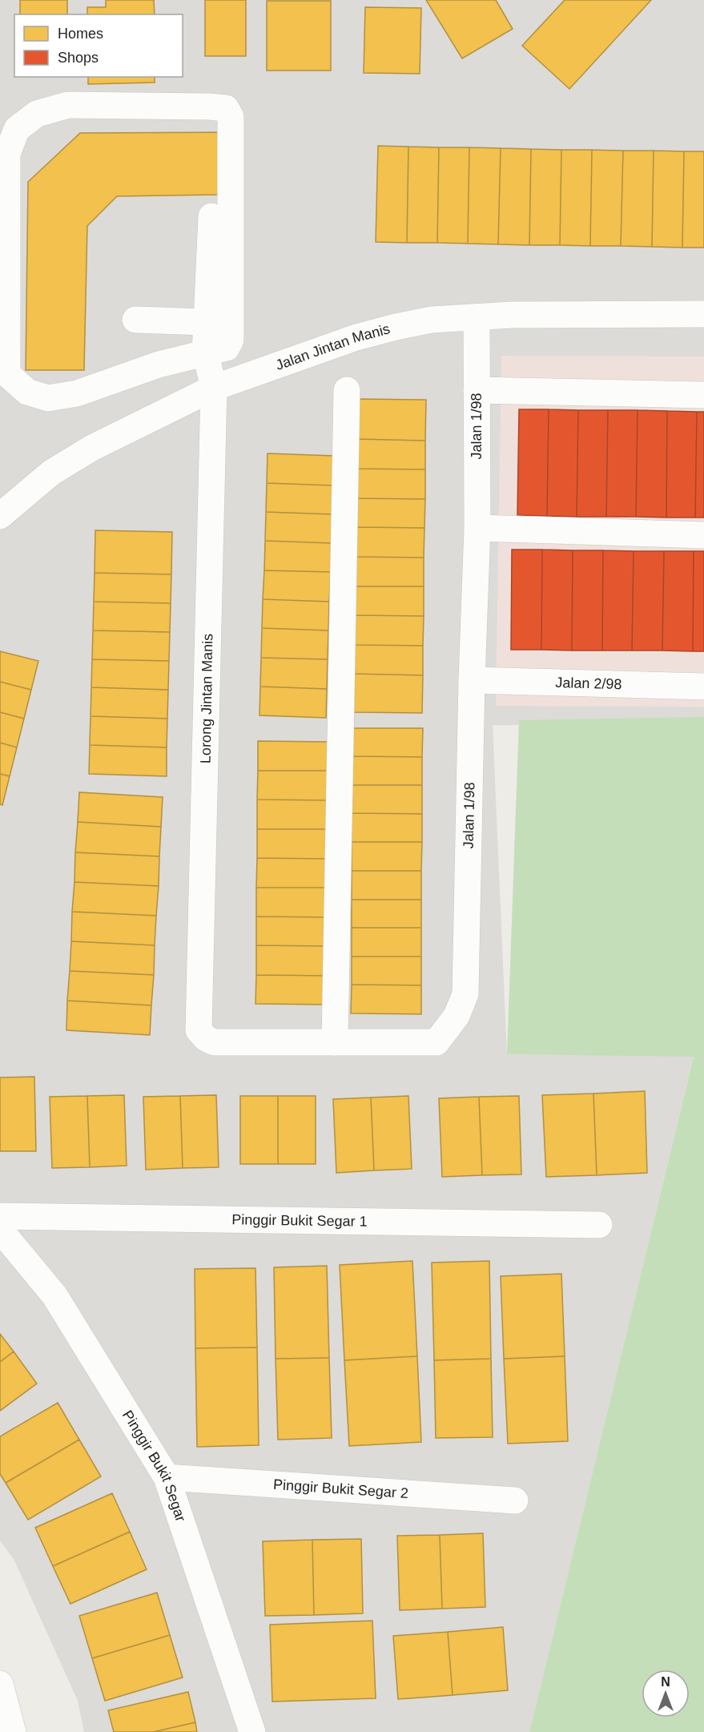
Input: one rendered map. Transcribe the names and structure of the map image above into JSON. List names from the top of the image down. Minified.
{"streets":{"street":["Jalan Jintan Manis","Jalan 1/98","Jalan 2/98","Lorong Jintan Manis","Pinggir Bukit Segar 1","Pinggir Bukit Segar","Pinggir Bukit Segar 2"]},"crossings":[["Jalan Jintan Manis","Jalan 1/98"],["Jalan Jintan Manis","Lorong Jintan Manis"],["Jalan 1/98","Jalan 2/98"],["Jalan 1/98","Lorong Jintan Manis"],["Pinggir Bukit Segar","Pinggir Bukit Segar 2"]],"legend":["Homes","Shops"],"north":"top"}
